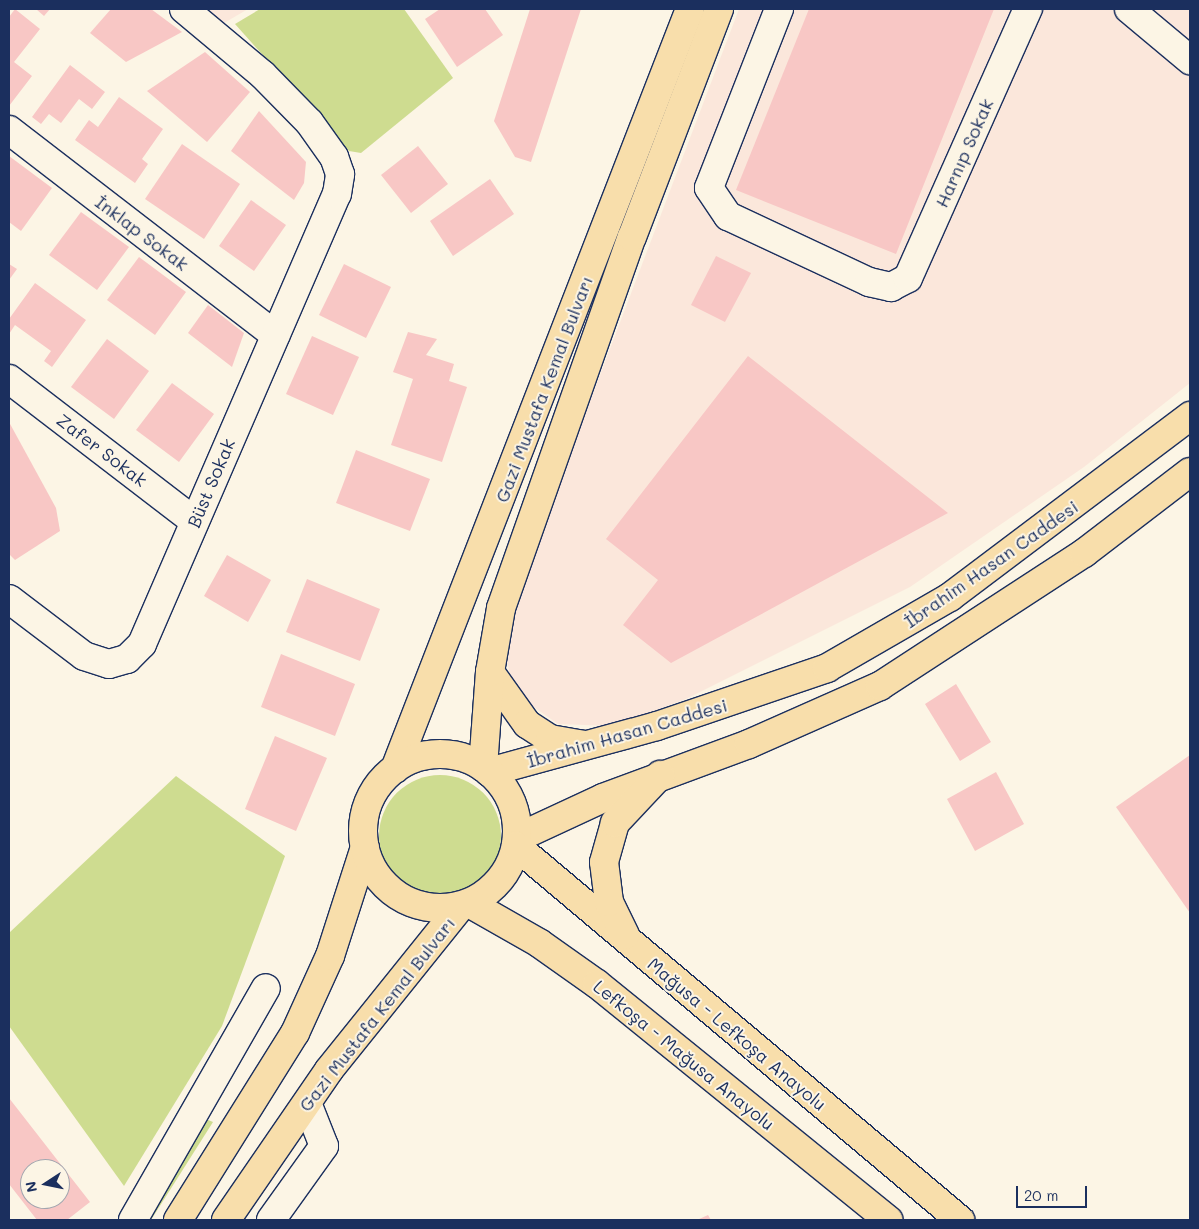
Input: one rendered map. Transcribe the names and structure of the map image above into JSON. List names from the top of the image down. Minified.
{"streets":{"main road":["Gazi Mustafa Kemal Bulvarı","İbrahim Hasan Caddesi","Mağusa - Lefkoşa Anayolu","Lefkoşa - Mağusa Anayolu"],"street":["Harnıp Sokak","İnklap Sokak","Zafer Sokak","Büst Sokak"]},"crossings":[["İnklap Sokak","Büst Sokak"],["Gazi Mustafa Kemal Bulvarı","İbrahim Hasan Caddesi"],["Gazi Mustafa Kemal Bulvarı","Mağusa - Lefkoşa Anayolu"],["Gazi Mustafa Kemal Bulvarı","Lefkoşa - Mağusa Anayolu"],["Zafer Sokak","Büst Sokak"],["İbrahim Hasan Caddesi","Mağusa - Lefkoşa Anayolu"],["İbrahim Hasan Caddesi","Lefkoşa - Mağusa Anayolu"],["Mağusa - Lefkoşa Anayolu","Lefkoşa - Mağusa Anayolu"]],"scale_bar":"20 m","north":"left"}
